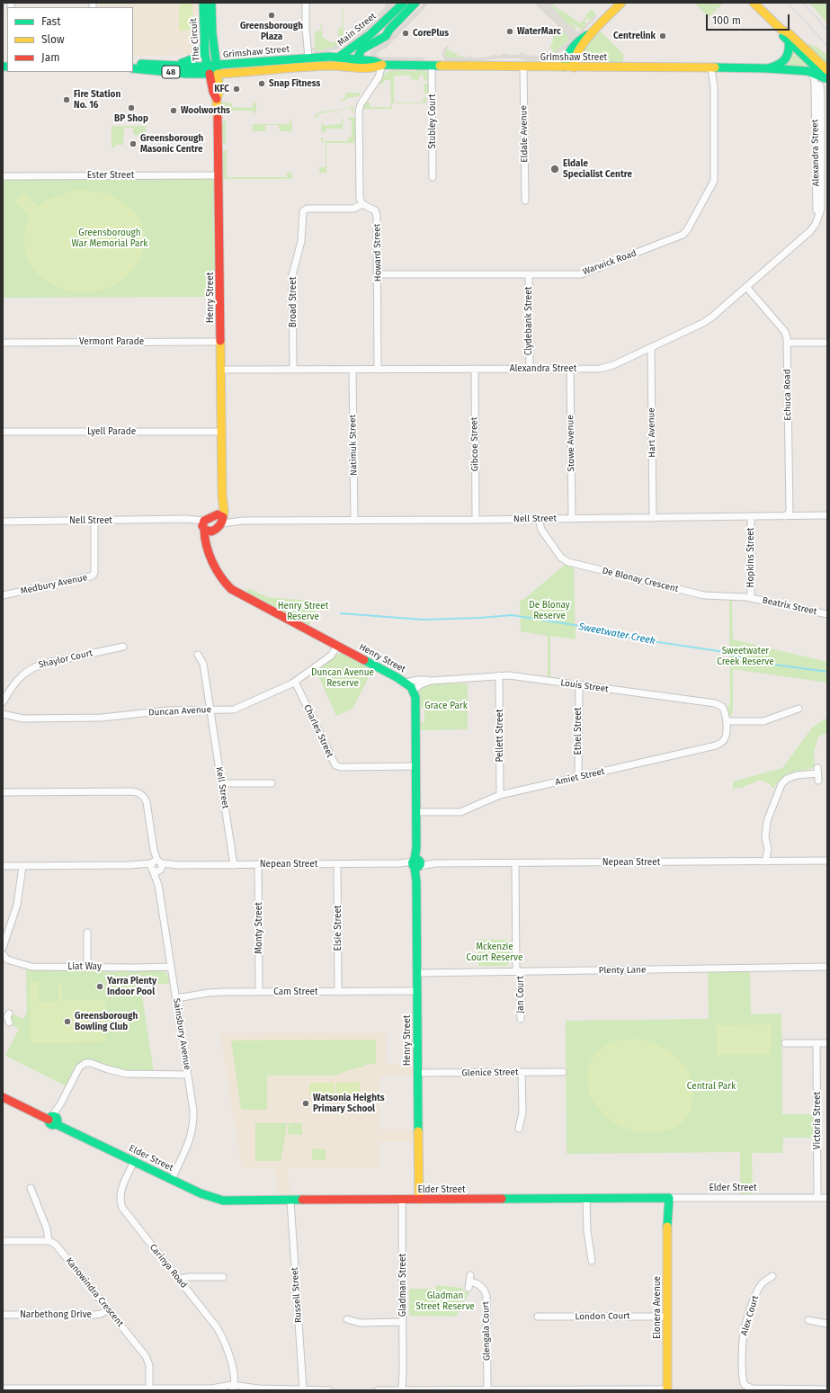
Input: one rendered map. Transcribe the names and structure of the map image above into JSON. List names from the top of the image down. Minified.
{"streets":{"street":["Main Street","The Circuit","Grimshaw Street","48","Stubley Court","Eldale Avenue","Alexandra Street","Ester Street","Howard Street","Warwick Road","Henry Street","Broad Street","Clydebank Street","Vermont Parade","Echuca Road","Lyell Parade","Hart Avenue","Stowe Avenue","Gibcoe Street","Natimuk Street","Nell Street","Hopkins Street","De Blonay Crescent","Medbury Avenue","Beatrix Street","Shaylor Court","Louis Street","Duncan Avenue","Charles Street","Ethel Street","Pellett Street","Amiet Street","Kell Street","Nepean Street","Monty Street","Elsie Street","Liat Way","Plenty Lane","Cam Street","Jan Court","Sainsbury Avenue","Glenice Street","Victoria Street","Elder Street","Carinya Road","Gladman Street","Kanowindra Crescent","Russell Street","Elonera Avenue","Narbethong Drive","Alex Court","London Court","Glengala Court"]},"crossings":[["Main Street","Grimshaw Street"],["The Circuit","Grimshaw Street"],["The Circuit","Henry Street"],["Grimshaw Street","Stubley Court"],["Grimshaw Street","Eldale Avenue"],["Grimshaw Street","Alexandra Street"],["Grimshaw Street","Warwick Road"],["Grimshaw Street","Henry Street"],["Alexandra Street","Howard Street"],["Alexandra Street","Henry Street"],["Alexandra Street","Broad Street"],["Alexandra Street","Clydebank Street"],["Alexandra Street","Echuca Road"],["Alexandra Street","Hart Avenue"],["Alexandra Street","Stowe Avenue"],["Alexandra Street","Gibcoe Street"],["Alexandra Street","Natimuk Street"],["Ester Street","Henry Street"],["Howard Street","Warwick Road"],["Howard Street","Broad Street"],["Warwick Road","Clydebank Street"],["Henry Street","Vermont Parade"],["Henry Street","Lyell Parade"],["Henry Street","Nell Street"],["Henry Street","Louis Street"],["Henry Street","Duncan Avenue"],["Henry Street","Charles Street"],["Henry Street","Amiet Street"],["Henry Street","Nepean Street"],["Henry Street","Plenty Lane"],["Henry Street","Cam Street"],["Henry Street","Glenice Street"],["Henry Street","Elder Street"],["Echuca Road","Nell Street"],["Hart Avenue","Nell Street"],["Stowe Avenue","Nell Street"],["Gibcoe Street","Nell Street"],["Natimuk Street","Nell Street"],["Nell Street","Hopkins Street"],["Nell Street","De Blonay Crescent"],["Nell Street","Medbury Avenue"],["Hopkins Street","De Blonay Crescent"],["Hopkins Street","Beatrix Street"],["De Blonay Crescent","Beatrix Street"],["Louis Street","Ethel Street"],["Louis Street","Pellett Street"],["Louis Street","Amiet Street"],["Duncan Avenue","Charles Street"],["Duncan Avenue","Kell Street"],["Ethel Street","Amiet Street"],["Pellett Street","Amiet Street"],["Kell Street","Nepean Street"],["Nepean Street","Monty Street"],["Nepean Street","Elsie Street"],["Nepean Street","Jan Court"],["Nepean Street","Sainsbury Avenue"],["Monty Street","Cam Street"],["Elsie Street","Cam Street"],["Liat Way","Sainsbury Avenue"],["Plenty Lane","Jan Court"],["Cam Street","Sainsbury Avenue"],["Sainsbury Avenue","Elder Street"],["Victoria Street","Elder Street"],["Elder Street","Carinya Road"],["Elder Street","Gladman Street"],["Elder Street","Russell Street"],["Elder Street","Elonera Avenue"],["Kanowindra Crescent","Narbethong Drive"],["Elonera Avenue","London Court"]],"water":["Sweetwater Creek"],"parks":["Greensborough War Memorial Park","De Blonay Reserve","Henry Street Reserve","Sweetwater Creek Reserve","Duncan Avenue Reserve","Grace Park","Mckenzie Court Reserve","Central Park","Gladman Street Reserve"],"places":["Greensborough Plaza","WaterMarc","CorePlus","Centrelink","Snap Fitness","KFC","Fire Station No. 16","BP Shop","Woolworths","Greensborough Masonic Centre","Eldale Specialist Centre","Yarra Plenty Indoor Pool","Greensborough Bowling Club","Watsonia Heights Primary School"],"legend":["Fast","Slow","Jam"],"scale_bar":"100 m"}
